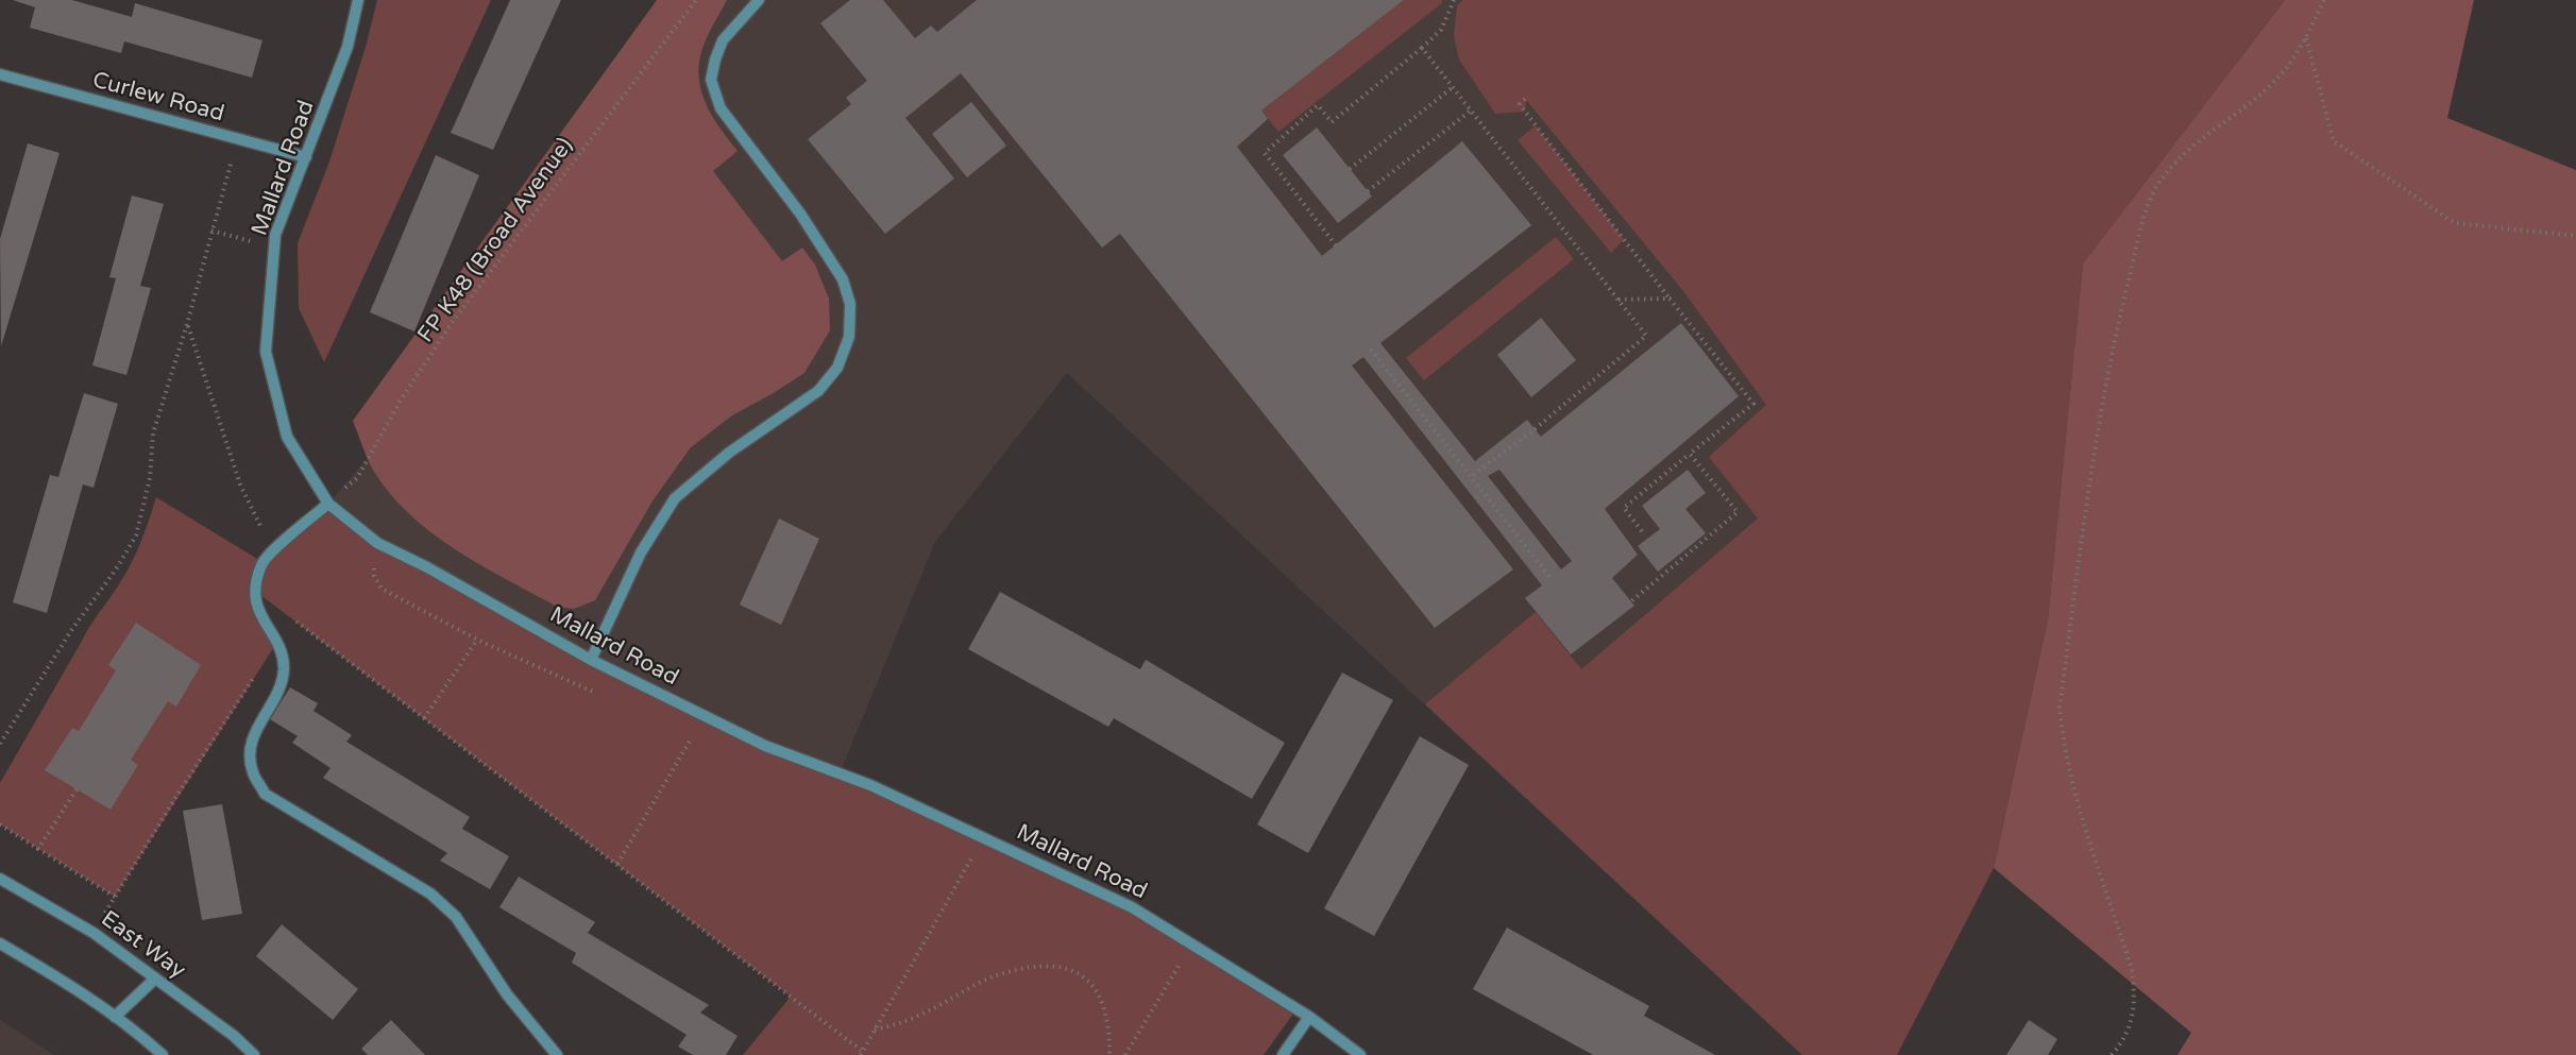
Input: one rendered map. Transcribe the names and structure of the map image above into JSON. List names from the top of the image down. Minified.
{"streets":{"street":["Curlew Road","Mallard Road","East Way"],"path":["FP K48 (Broad Avenue)"]},"crossings":[["Curlew Road","Mallard Road"],["Mallard Road","FP K48 (Broad Avenue)"]]}
